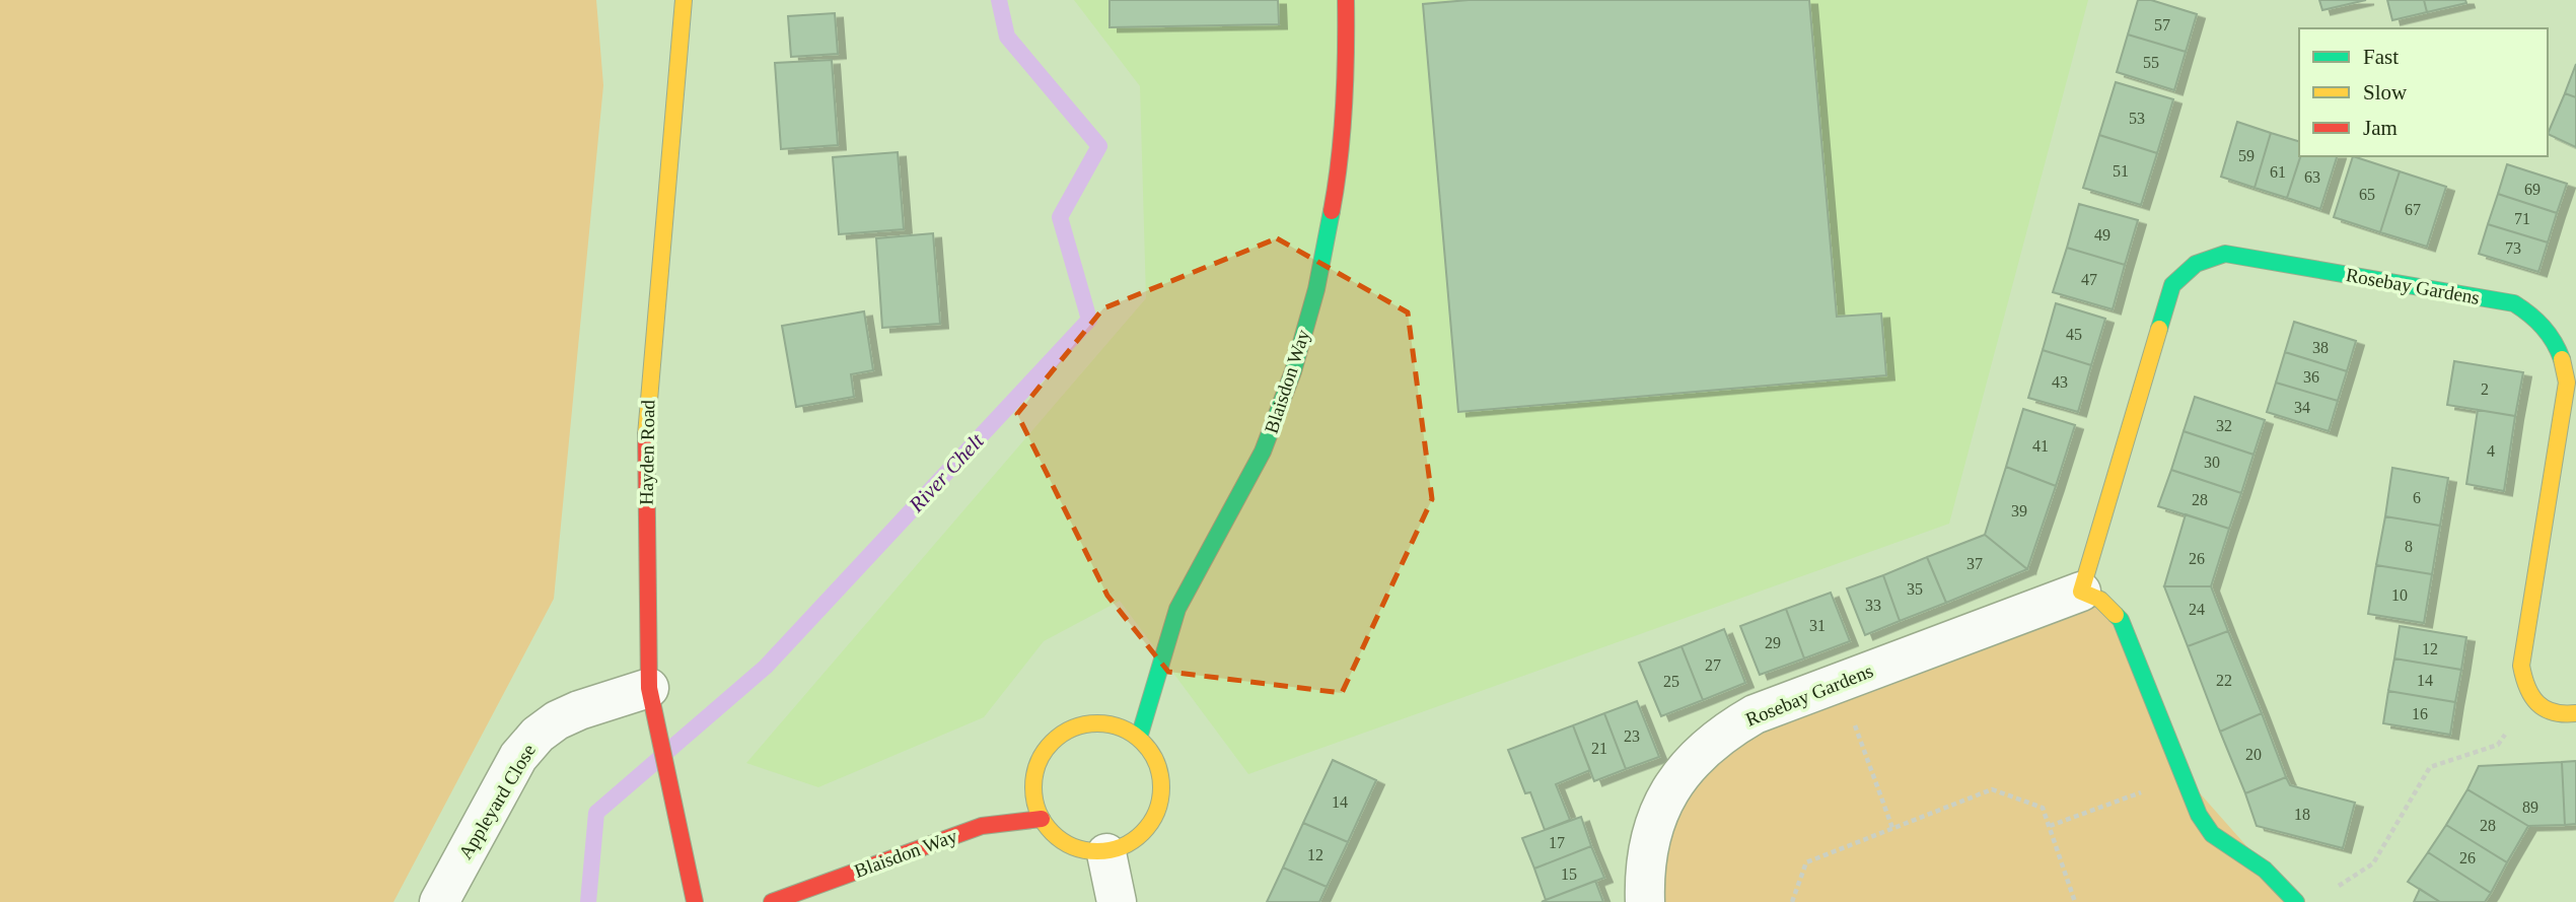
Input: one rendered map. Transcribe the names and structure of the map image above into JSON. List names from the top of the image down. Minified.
{"streets":{"street":["Rosebay Gardens","Blaisdon Way","Hayden Road","Appleyard Close"]},"crossings":[["Hayden Road","Appleyard Close"]],"water":["River Chelt"],"house_numbers":["57","55","53","59","51","61","63","69","65","67","71","49","73","47","45","38","36","43","2","34","32","41","4","30","6","28","39","8","26","37","35","10","33","24","31","29","12","27","22","14","25","16","23","21","20","14","89","18","28","17","12","26","15"],"legend":["Fast","Slow","Jam"]}
